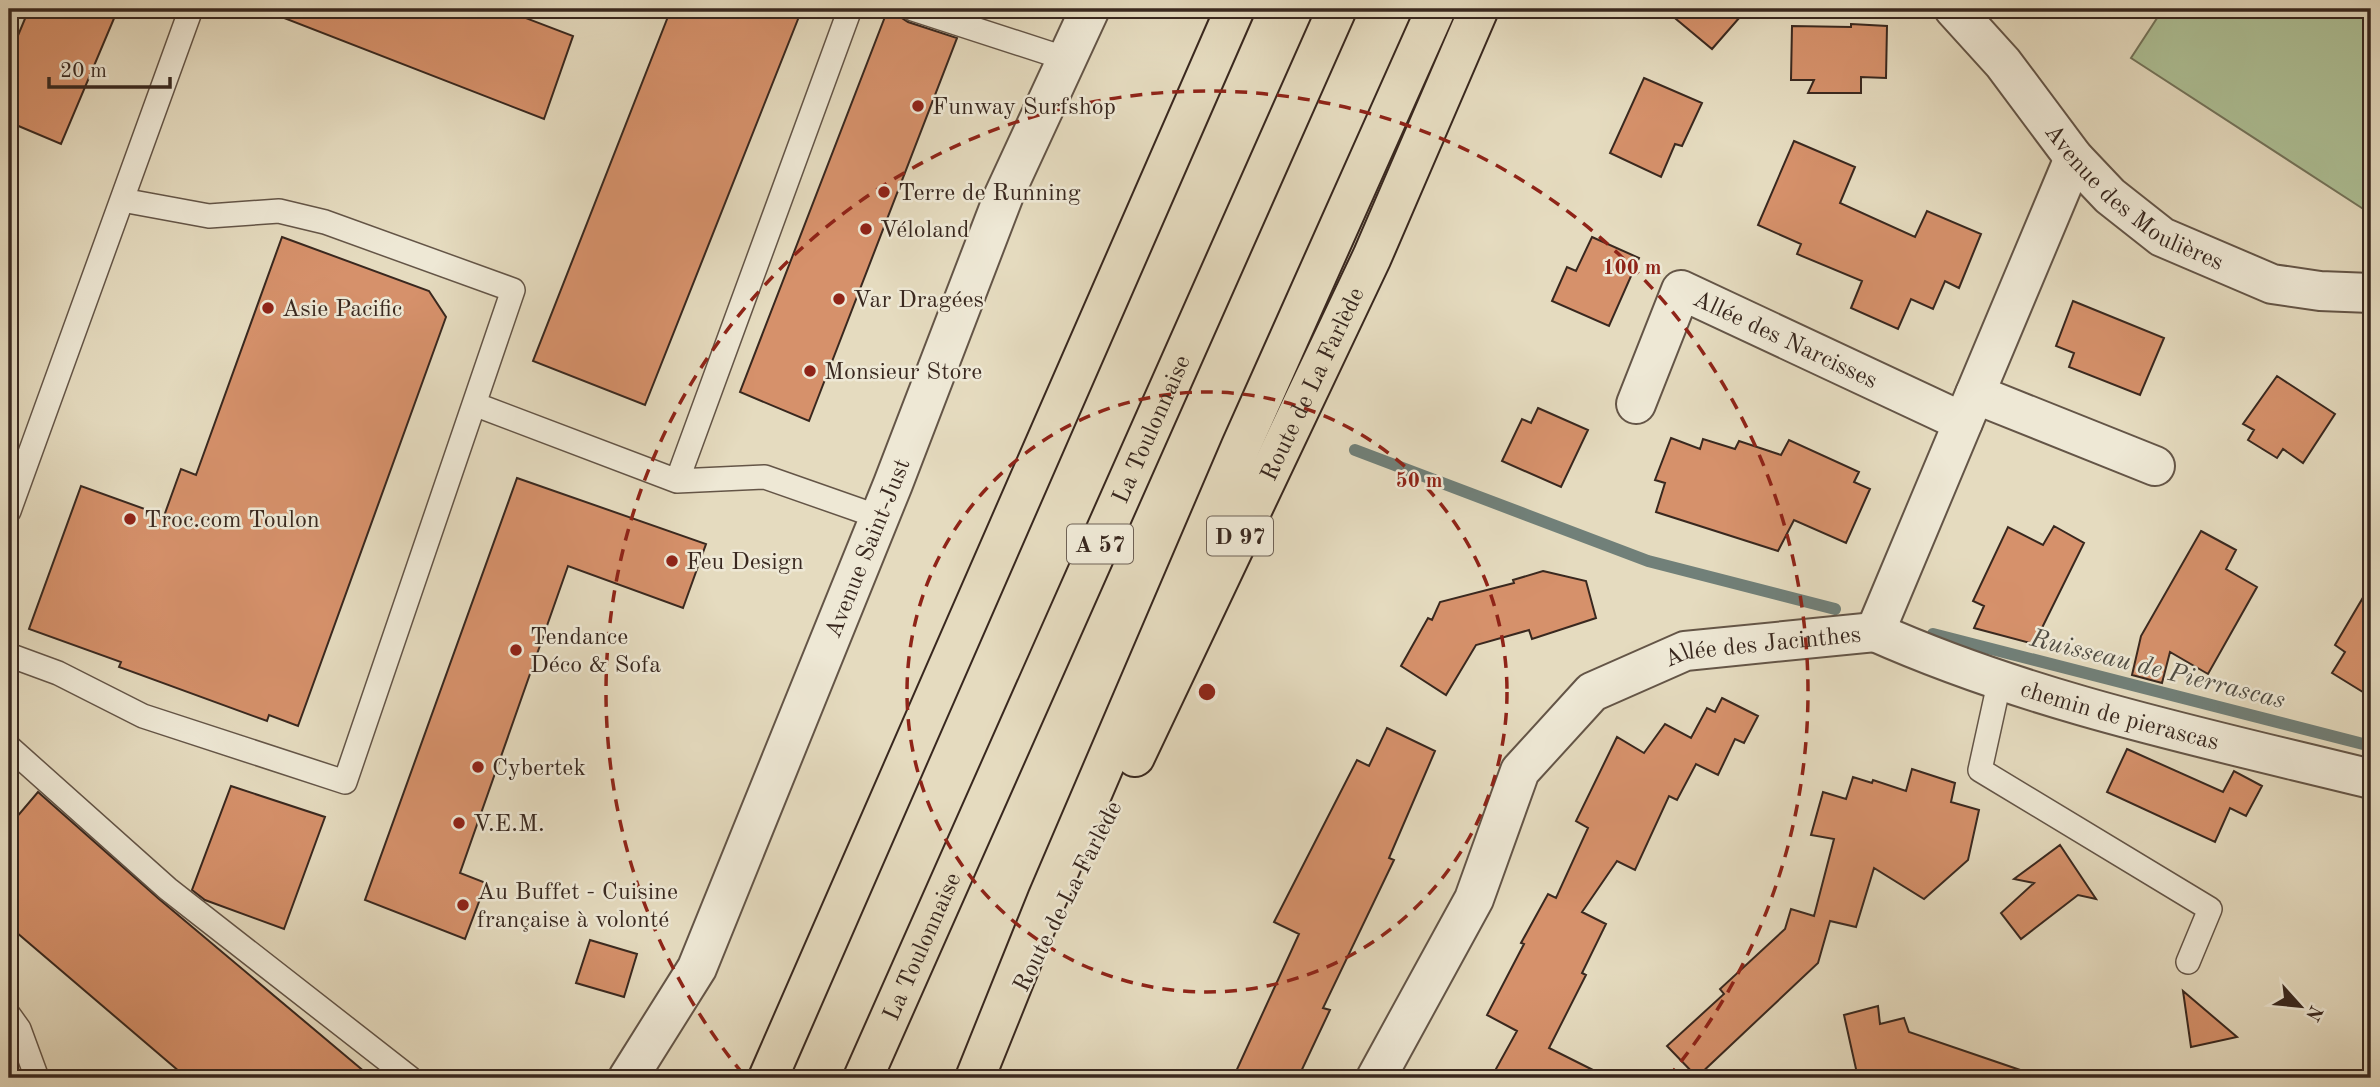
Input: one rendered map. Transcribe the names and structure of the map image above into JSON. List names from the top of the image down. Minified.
{"streets":{"main road":["Route de La Farlède","La Toulonnaise","D 97","A 57"],"street":["Avenue des Moulières","Allée des Narcisses","Avenue Saint-Just","Allée des Jacinthes","chemin de pierascas"]},"crossings":[["Avenue des Moulières","Allée des Jacinthes"],["Allée des Narcisses","Allée des Jacinthes"],["Allée des Jacinthes","chemin de pierascas"]],"water":["Ruisseau de Pierrascas"],"places":["Funway Surfshop","Terre de Running","Véloland","Var Dragées","Asie Pacific","Monsieur Store","Troc.com Toulon","Feu Design","Tendance Déco & Sofa","Cybertek","V.E.M.","Au Buffet - Cuisine française à volonté"],"scale_bar":"20 m","north":"bottom right","rings":["100 m","50 m"]}
